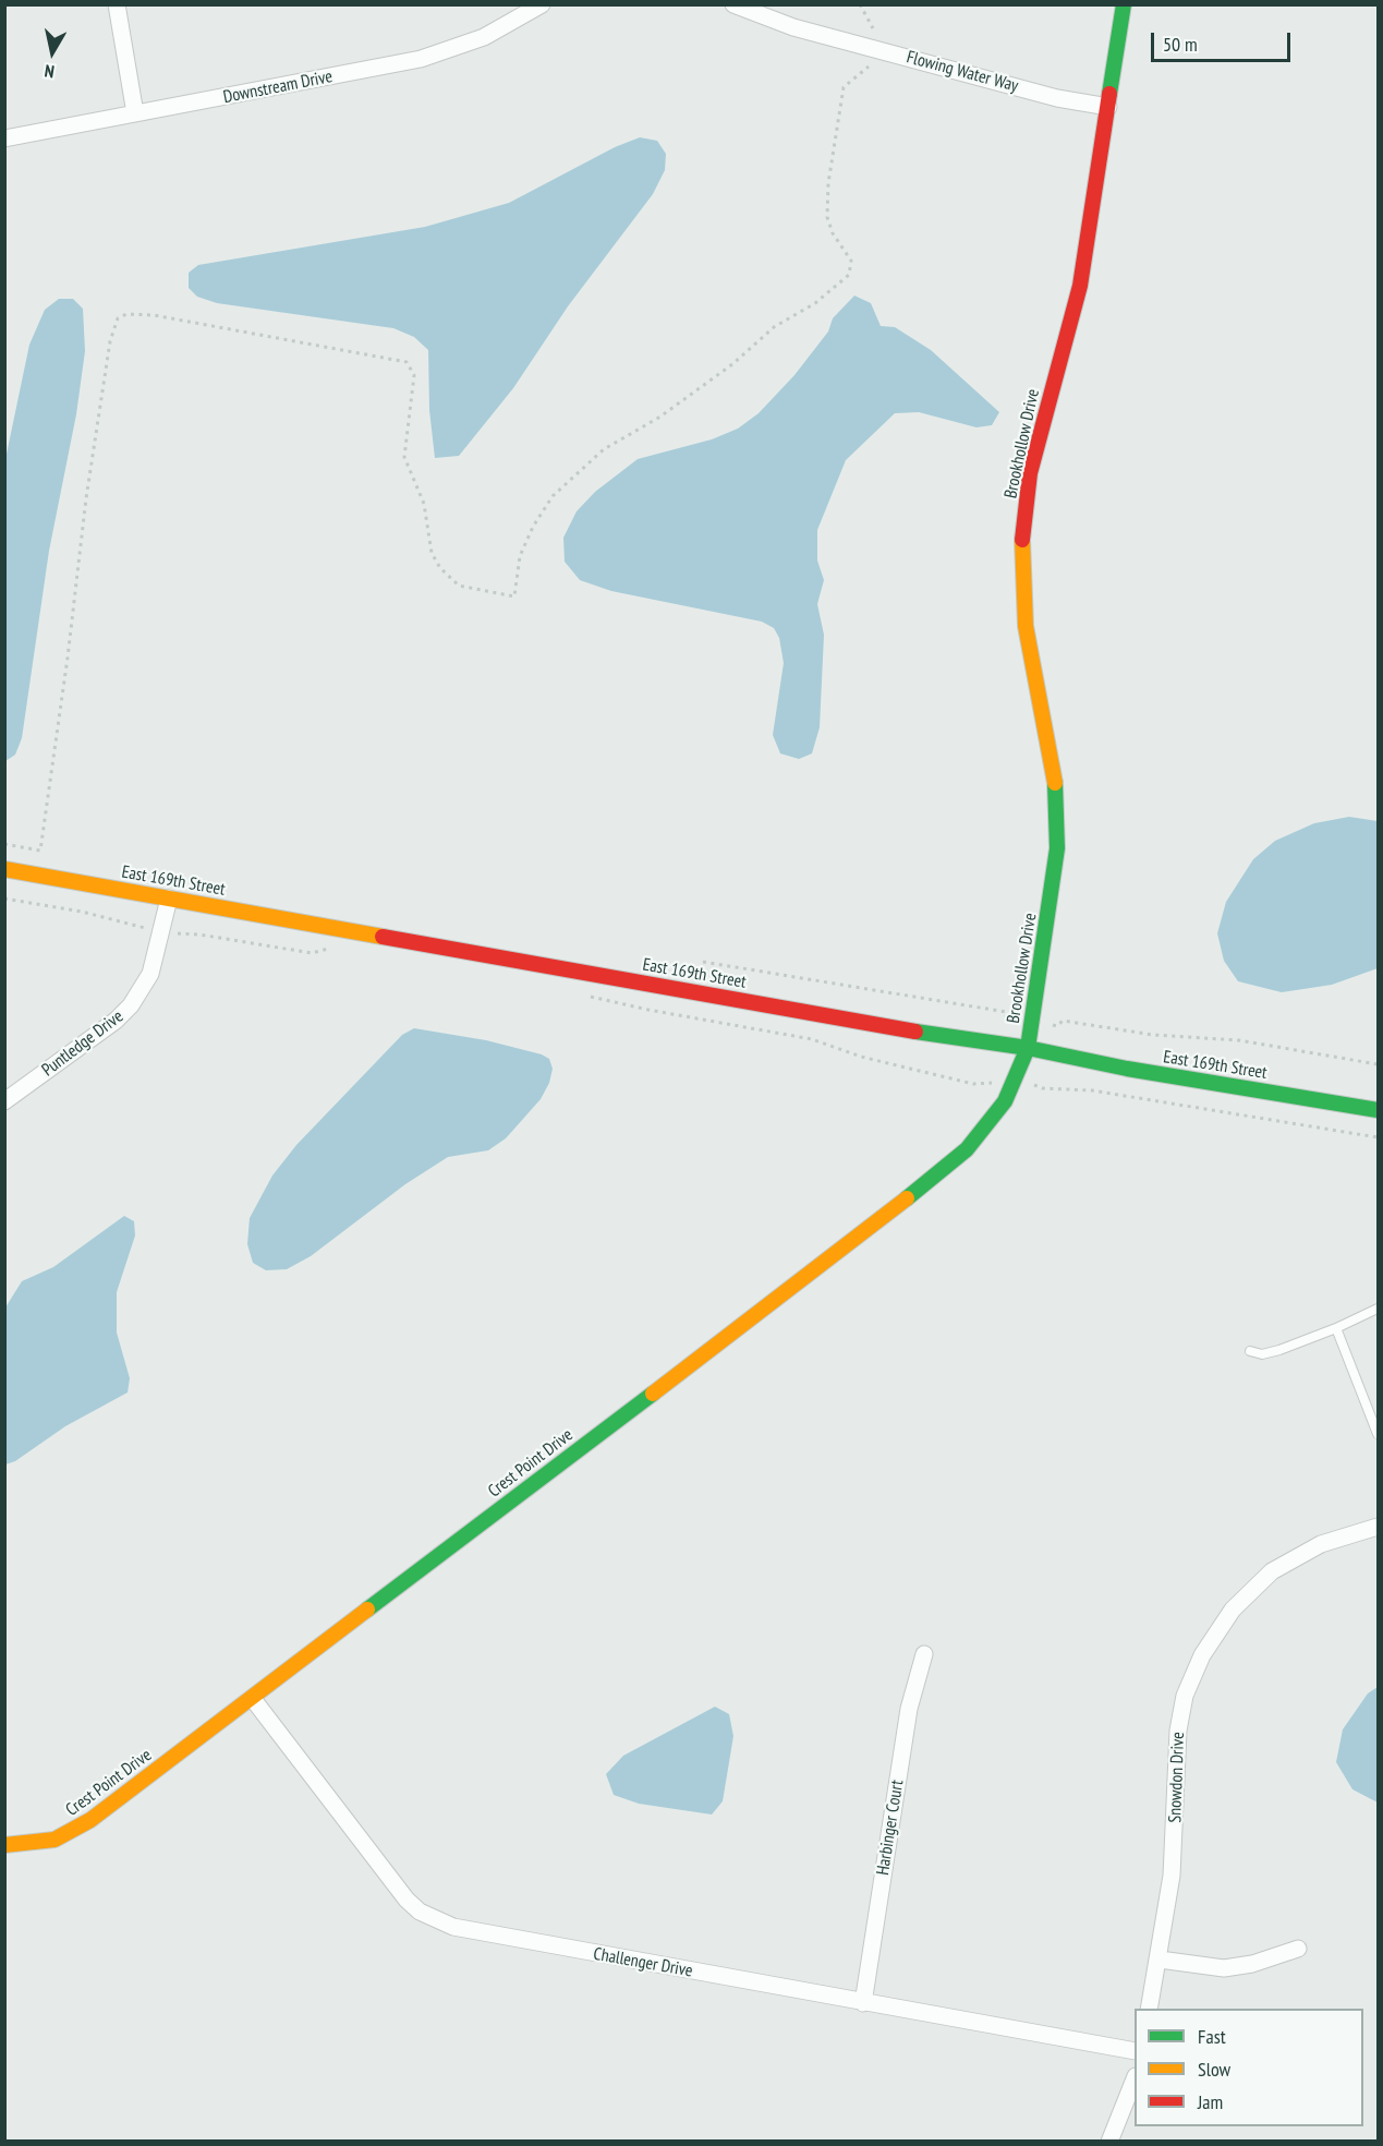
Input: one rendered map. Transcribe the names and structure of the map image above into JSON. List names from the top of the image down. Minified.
{"streets":{"street":["Flowing Water Way","Downstream Drive","Brookhollow Drive","East 169th Street","Puntledge Drive","Crest Point Drive","Snowdon Drive","Harbinger Court","Challenger Drive"]},"crossings":[["Flowing Water Way","Brookhollow Drive"],["Brookhollow Drive","East 169th Street"],["Brookhollow Drive","Crest Point Drive"],["East 169th Street","Puntledge Drive"],["East 169th Street","Crest Point Drive"],["Crest Point Drive","Challenger Drive"],["Harbinger Court","Challenger Drive"]],"legend":["Fast","Slow","Jam"],"scale_bar":"50 m","north":"bottom"}
